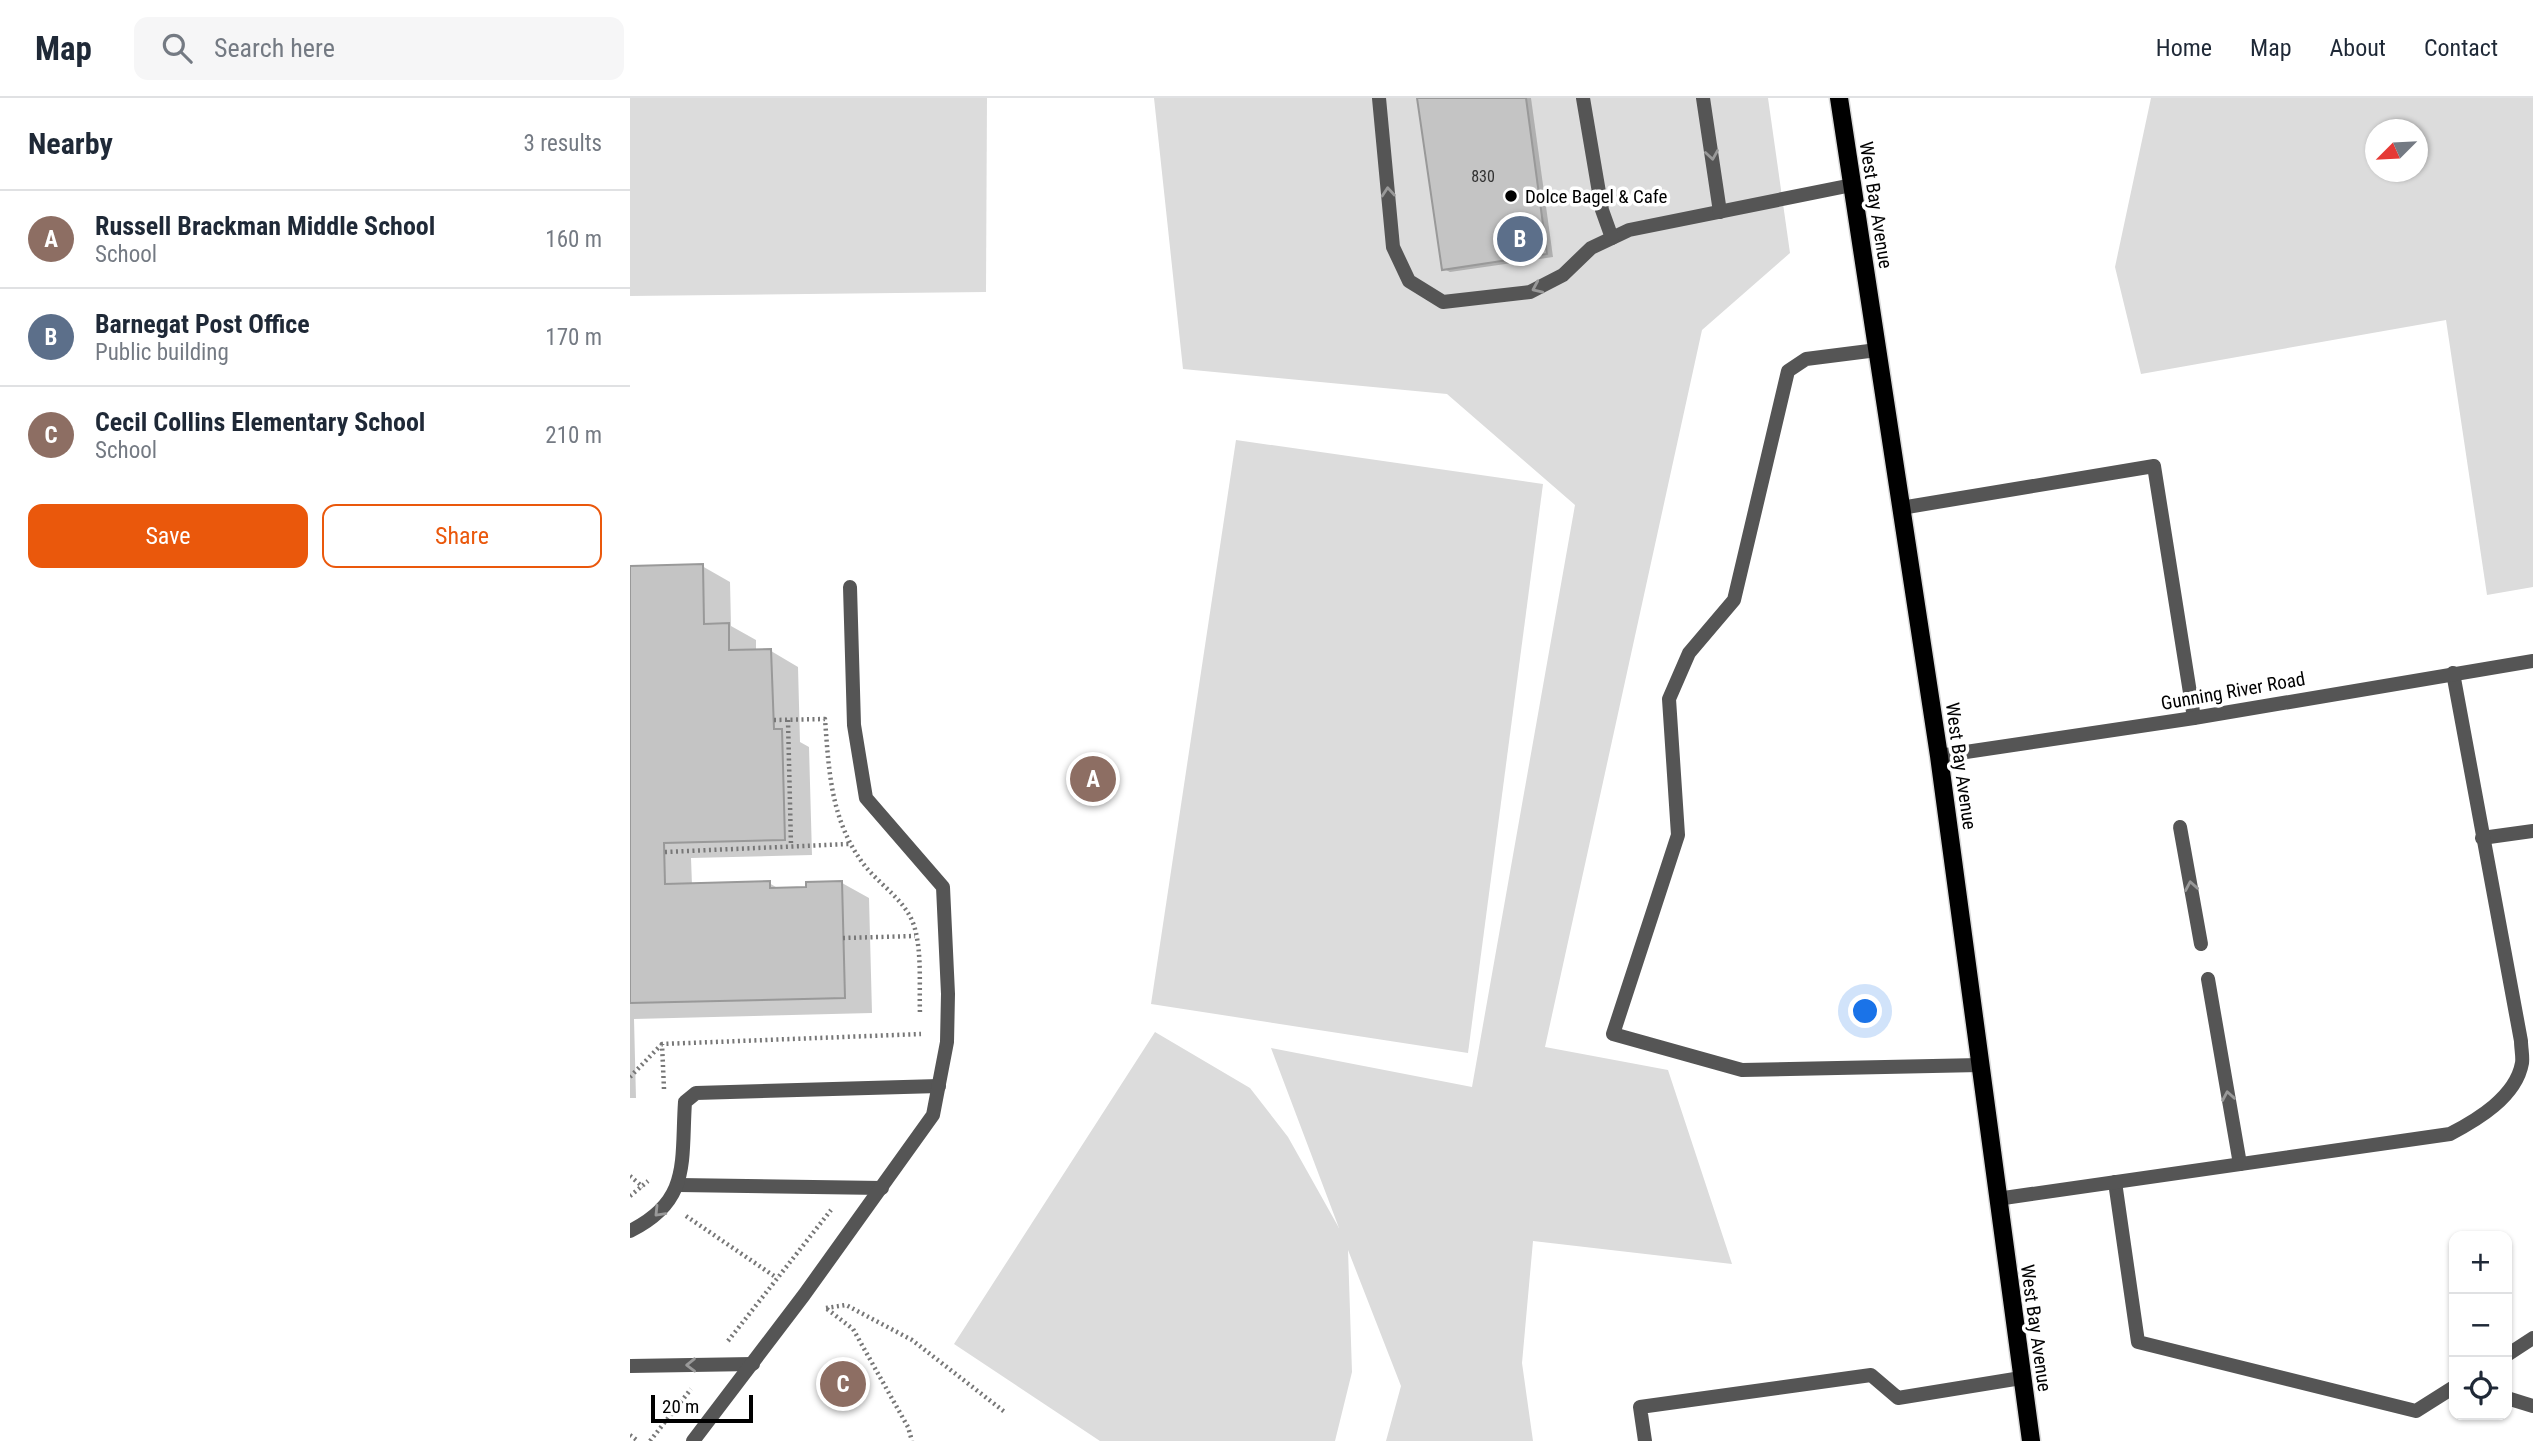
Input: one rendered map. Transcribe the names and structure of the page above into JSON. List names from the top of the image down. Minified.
{"streets":{"main road":["West Bay Avenue"],"street":["Gunning River Road"]},"crossings":[["West Bay Avenue","Gunning River Road"]],"places":["Dolce Bagel & Cafe"],"house_numbers":["830"],"scale_bar":"20 m","north":"bottom left","page":{"header":"Map","search":"Search here","nav":["Home","Map","About","Contact"],"heading":["Nearby","3 results"],"list":[{"mark":"A","name":"Russell Brackman Middle School","note":"School","value":"160 m"},{"mark":"B","name":"Barnegat Post Office","note":"Public building","value":"170 m"},{"mark":"C","name":"Cecil Collins Elementary School","note":"School","value":"210 m"}],"pins":["B","A","C"],"buttons":["Save","Share"],"map_buttons":["+","−"],"scale":"20 m"}}
